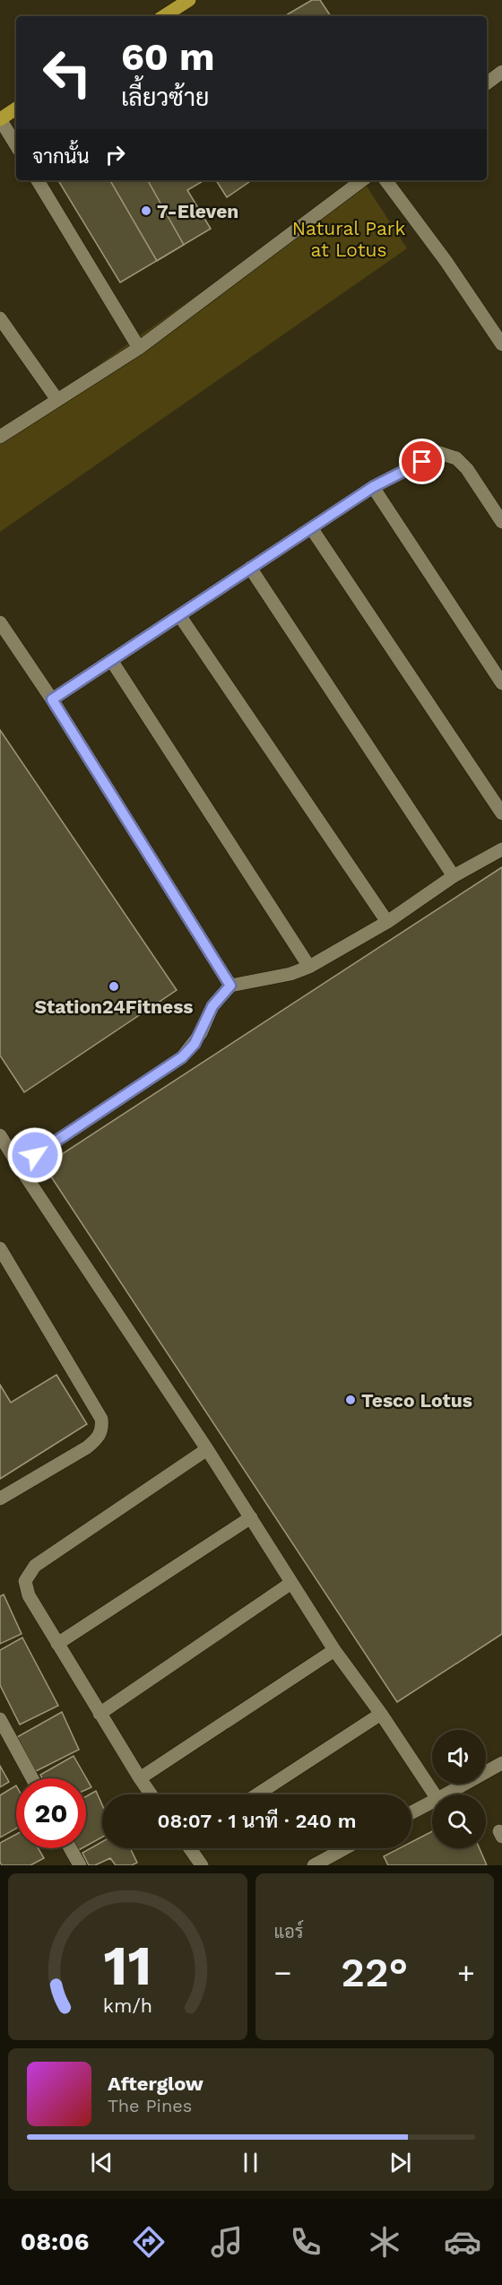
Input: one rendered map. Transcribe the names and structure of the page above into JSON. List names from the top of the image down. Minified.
{"parks":["Natural Park at Lotus"],"places":["7-Eleven","Station24Fitness","Tesco Lotus"],"page":{"turn":["60 m","เลี้ยวซ้าย"],"then":"จากนั้น","limit":"20","trip":"08:07 · 1 นาที · 240 m","tile":"แอร์","heat":["−","22°","+"],"song":["Afterglow","The Pines"],"tabs":"08:06","gauge":["11","km/h"]}}
